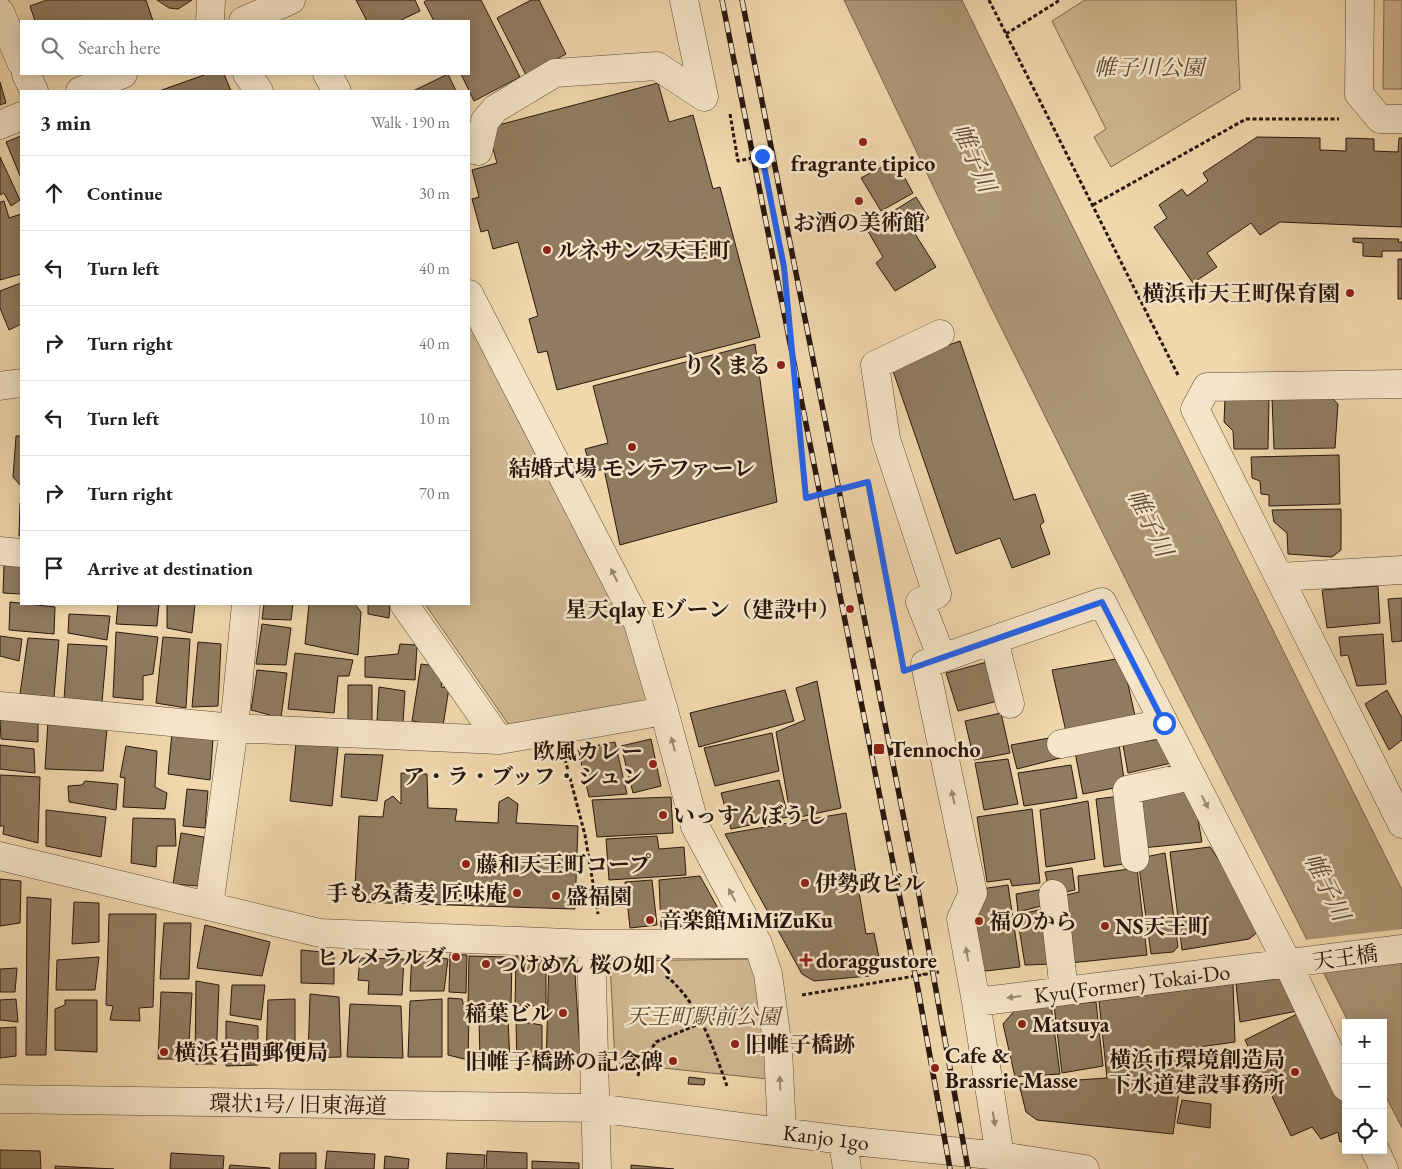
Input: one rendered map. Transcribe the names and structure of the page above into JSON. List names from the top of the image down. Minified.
{"streets":{"street":["天王橋","Kyu(Former) Tokai-Do","環状1号/ 旧東海道","Kanjo 1go"]},"crossings":[["天王橋","Kyu(Former) Tokai-Do"],["環状1号/ 旧東海道","Kanjo 1go"]],"water":["帷子川"],"parks":["帷子川公園","天王町駅前公園"],"places":{"other":["fragrante tipico","お酒の美術館","ルネサンス天王町","横浜市天王町保育園","りくまる","結婚式場 モンテファーレ","星天qlay Eゾーン（建設中）","欧風カレー ア・ラ・ブッフ・シュン","いっすんぼうし","藤和天王町コープ","伊勢政ビル","手もみ蕎麦 匠味庵","盛福園","音楽館MiMiZuKu","福のから","NS天王町","ヒルメラルダ","つけめん 桜の如く","稲葉ビル","Matsuya","旧帷子橋跡","横浜岩間郵便局","旧帷子橋跡の記念碑","Cafe & Brassrie Masse","横浜市環境創造局 下水道建設事務所"],"transit":["Tennocho"],"health":["doraggustore"]},"page":{"search":"Search here","heading":["3 min","Walk · 190 m"],"list":[["Continue","30 m"],["Turn left","40 m"],["Turn right","40 m"],["Turn left","10 m"],["Turn right","70 m"],"Arrive at destination"],"map_buttons":["+","−"]}}
